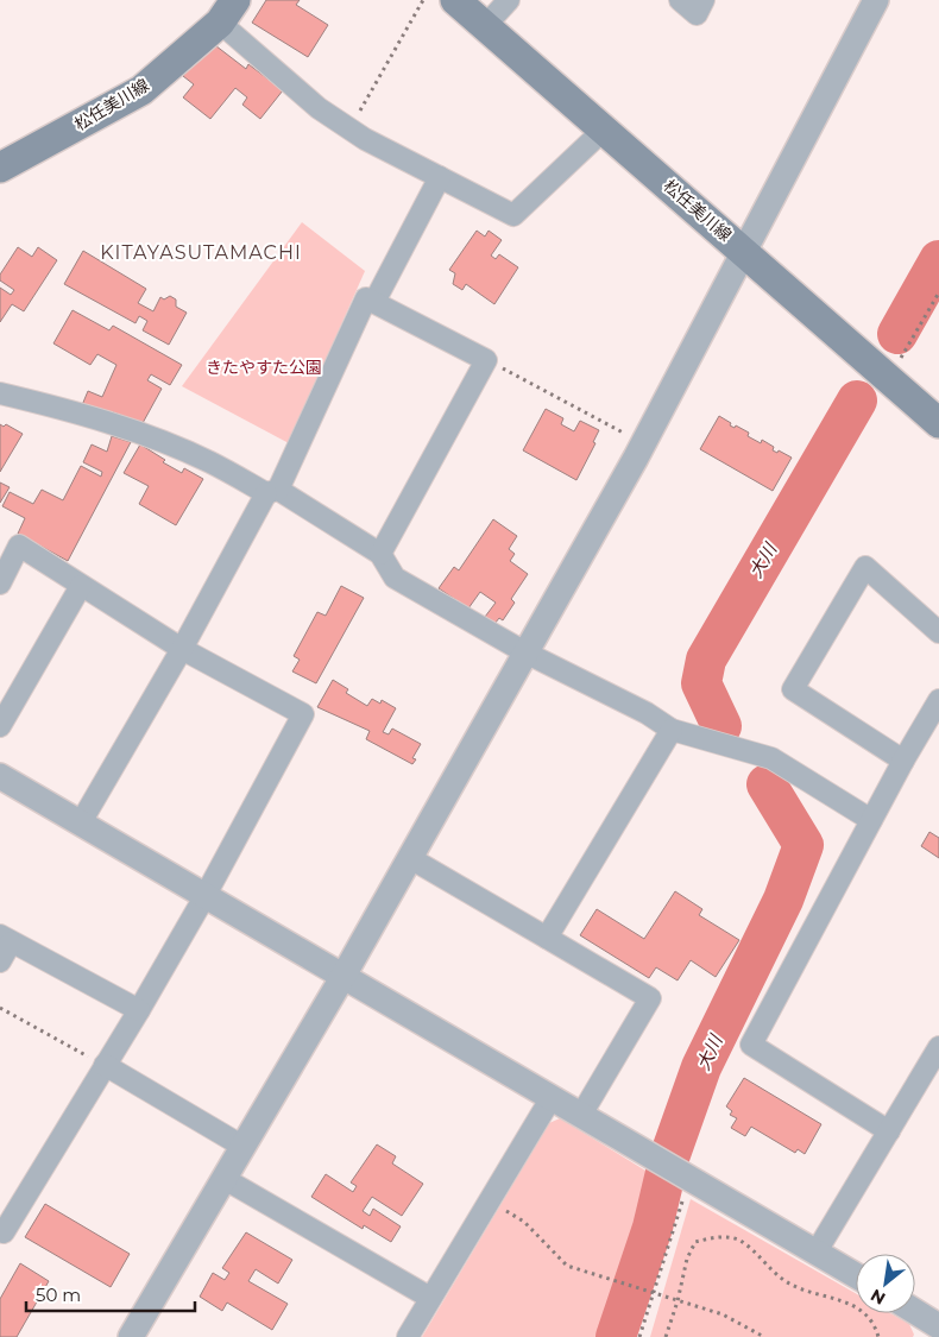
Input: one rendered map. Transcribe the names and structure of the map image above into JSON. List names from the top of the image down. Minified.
{"streets":{"main road":["松任美川線"]},"districts":["KITAYASUTAMACHI"],"water":["大川"],"parks":["きたやすた公園"],"scale_bar":"50 m","north":"bottom left"}
